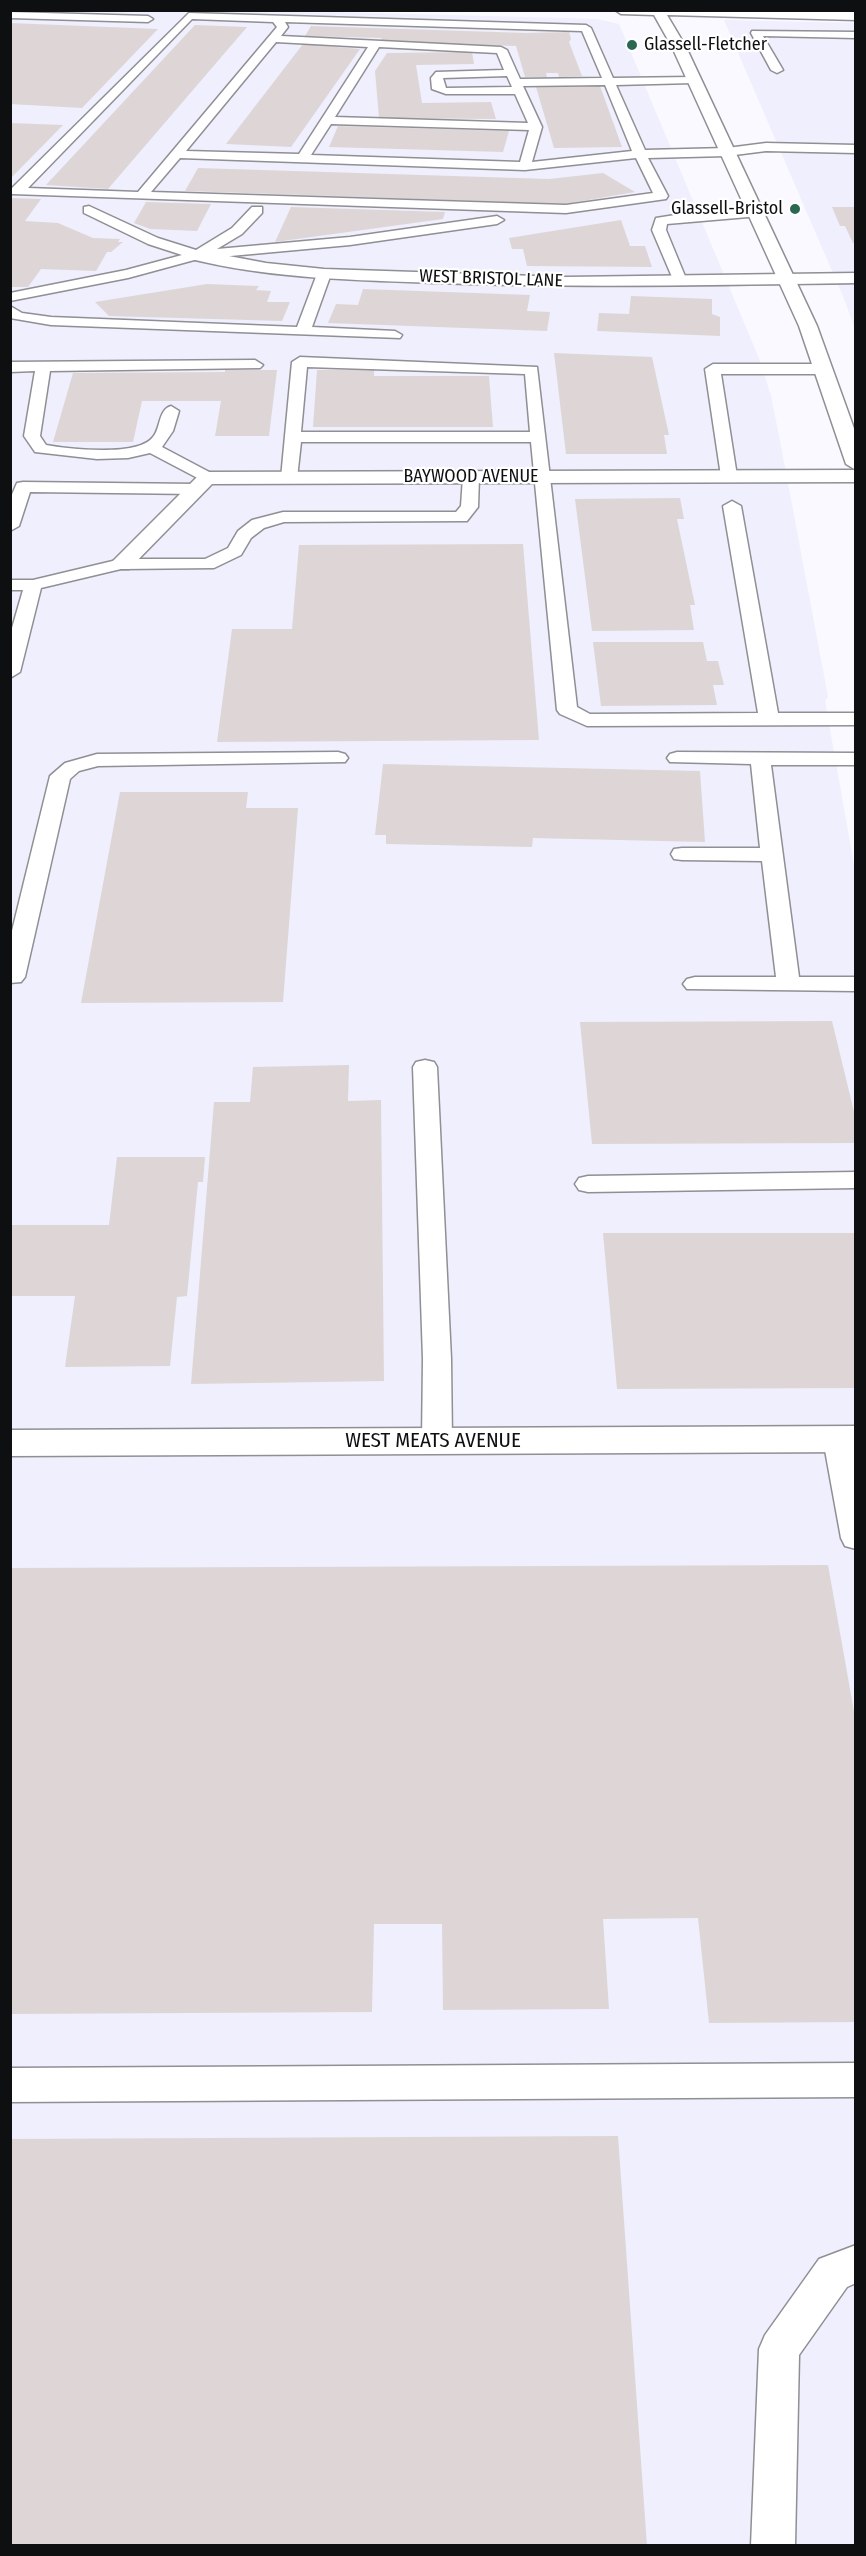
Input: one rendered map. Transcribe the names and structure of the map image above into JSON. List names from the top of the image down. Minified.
{"streets":{"street":["WEST BRISTOL LANE","BAYWOOD AVENUE","WEST MEATS AVENUE"]},"places":["Glassell-Fletcher","Glassell-Bristol"]}
